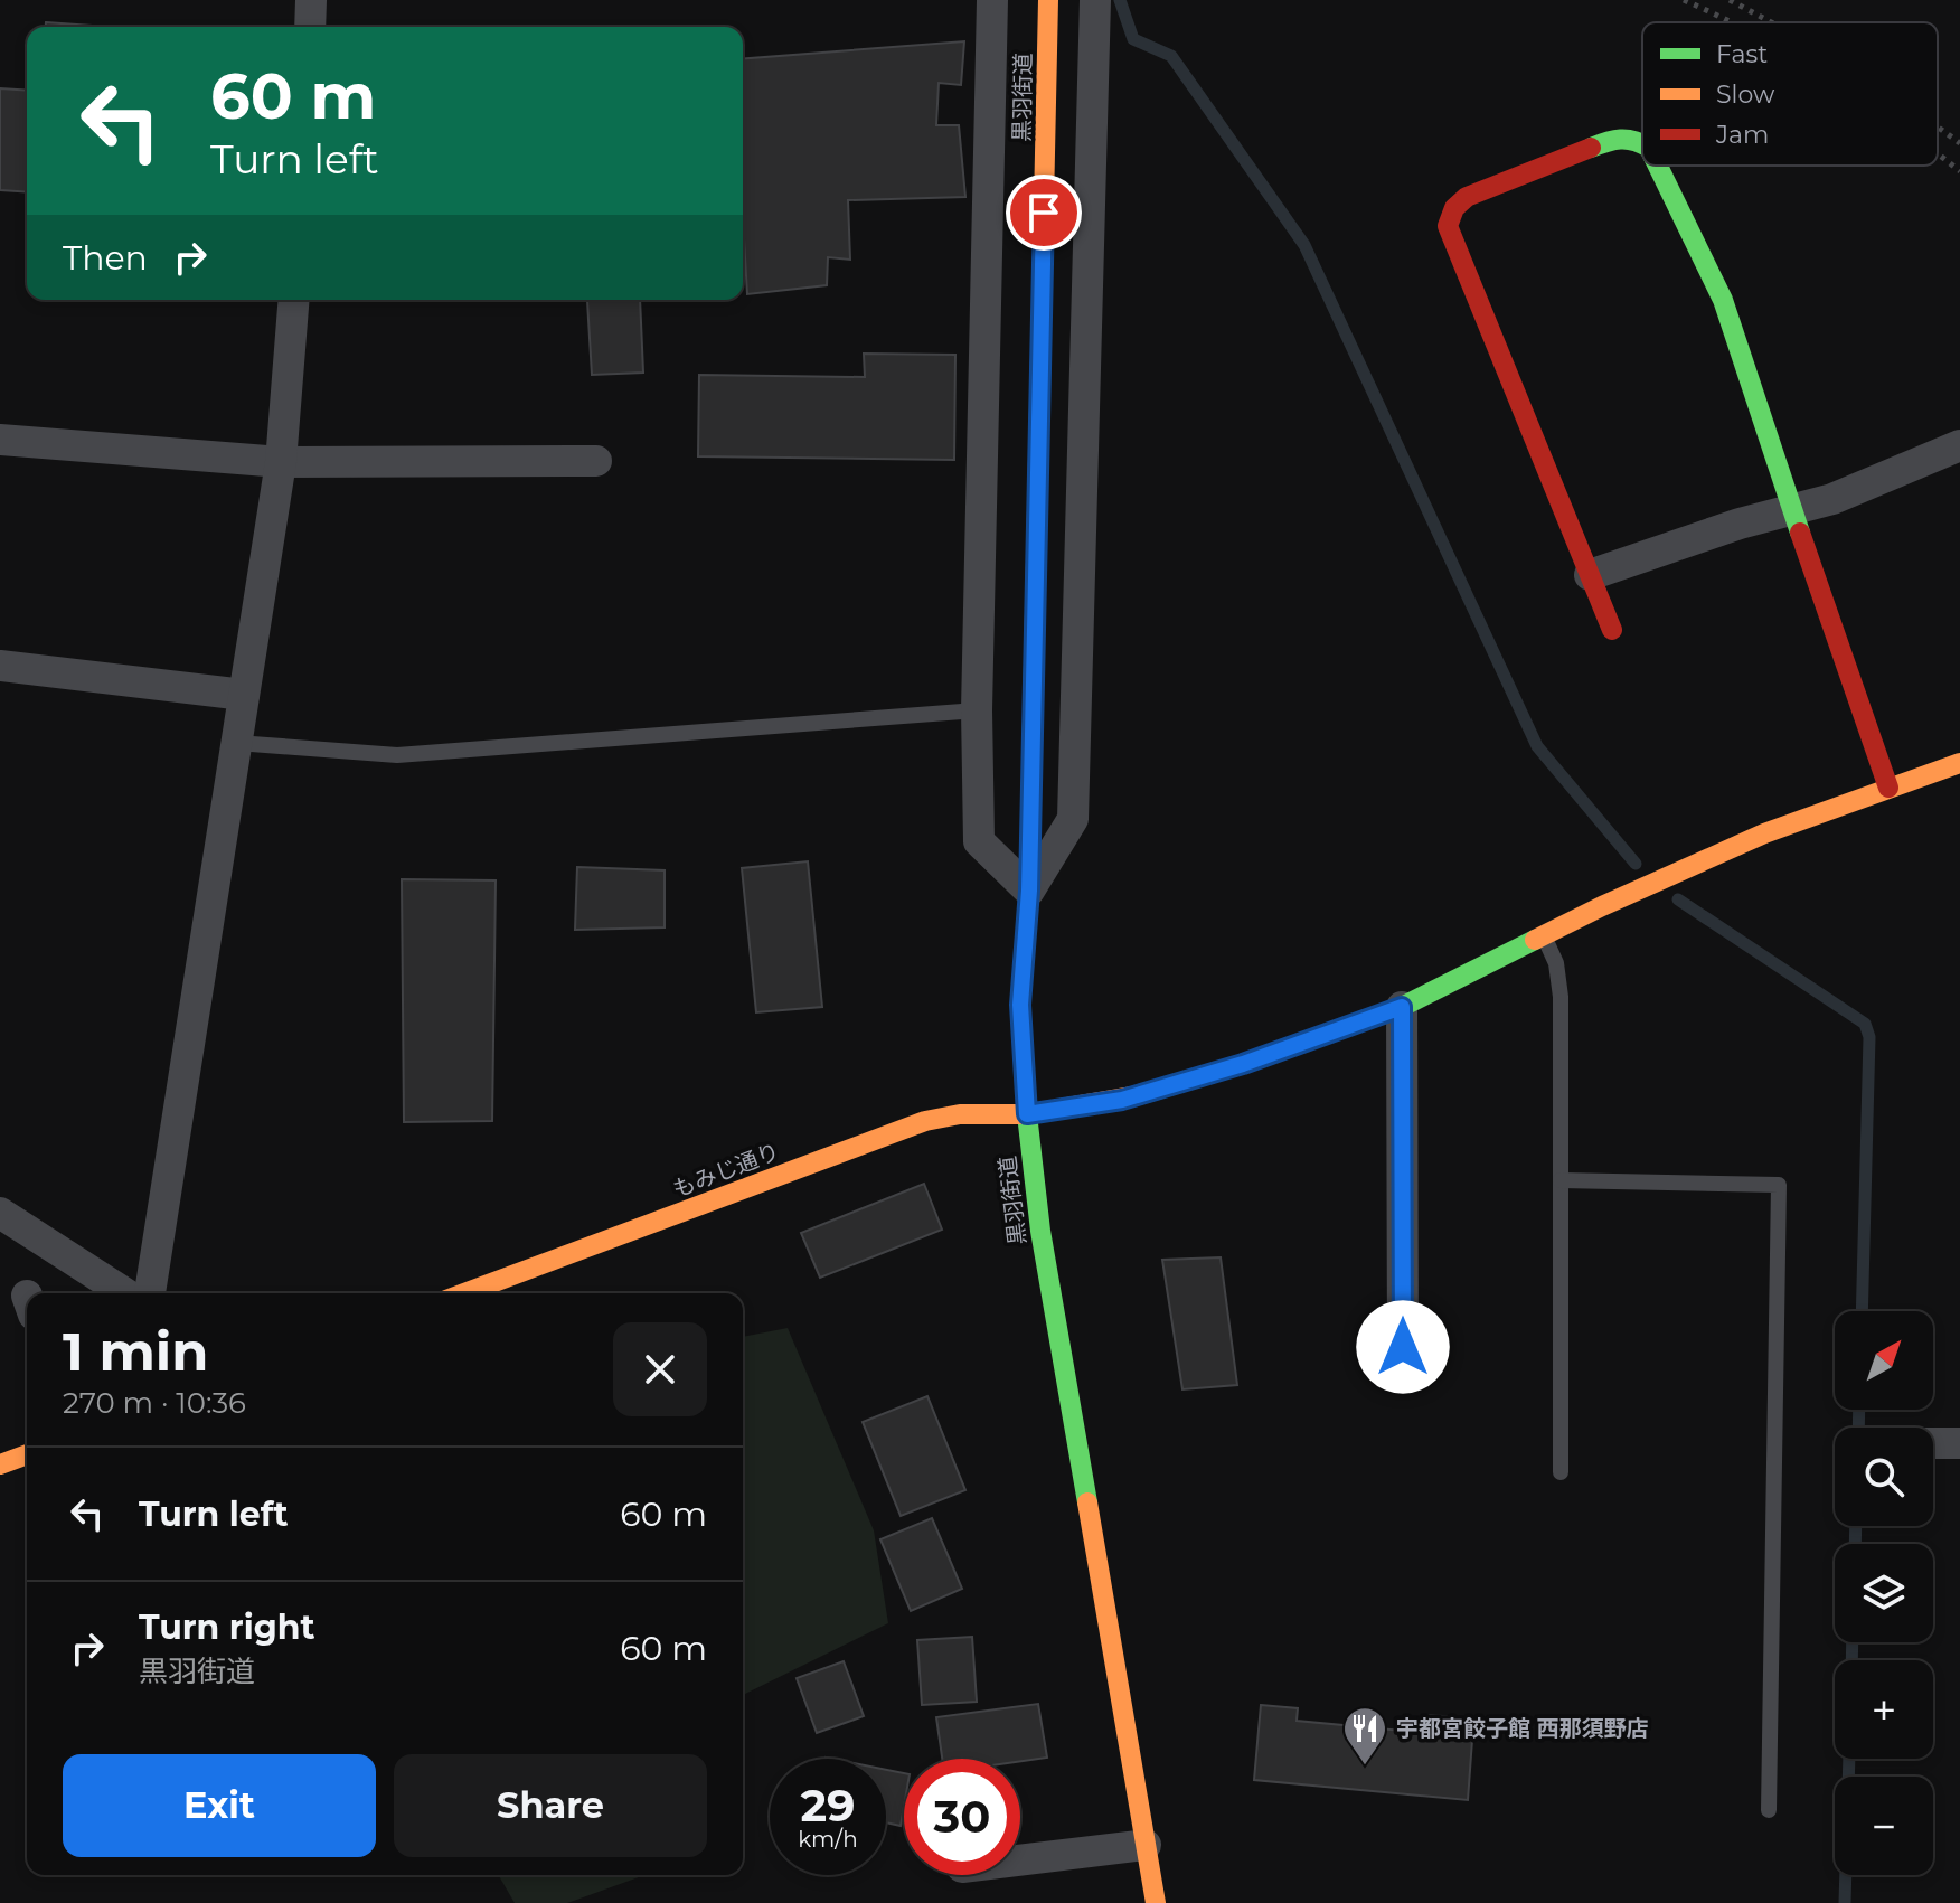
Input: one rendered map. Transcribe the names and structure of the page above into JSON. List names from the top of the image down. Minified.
{"streets":{"street":["黒羽街道","もみじ通り"]},"crossings":[["黒羽街道","もみじ通り"]],"places":{"restaurant":["宇都宮餃子館 西那須野店"]},"legend":["Fast","Slow","Jam"],"north":"top right","page":{"turn":["60 m","Turn left"],"then":"Then","heading":["1 min","270 m · 10:36"],"map_buttons":["+","−"],"list":[{"name":"Turn left","value":"60 m"},{"name":"Turn right","note":"黒羽街道","value":"60 m"}],"buttons":["Exit","Share"],"speed":"29 km/h","limit":"30"}}
